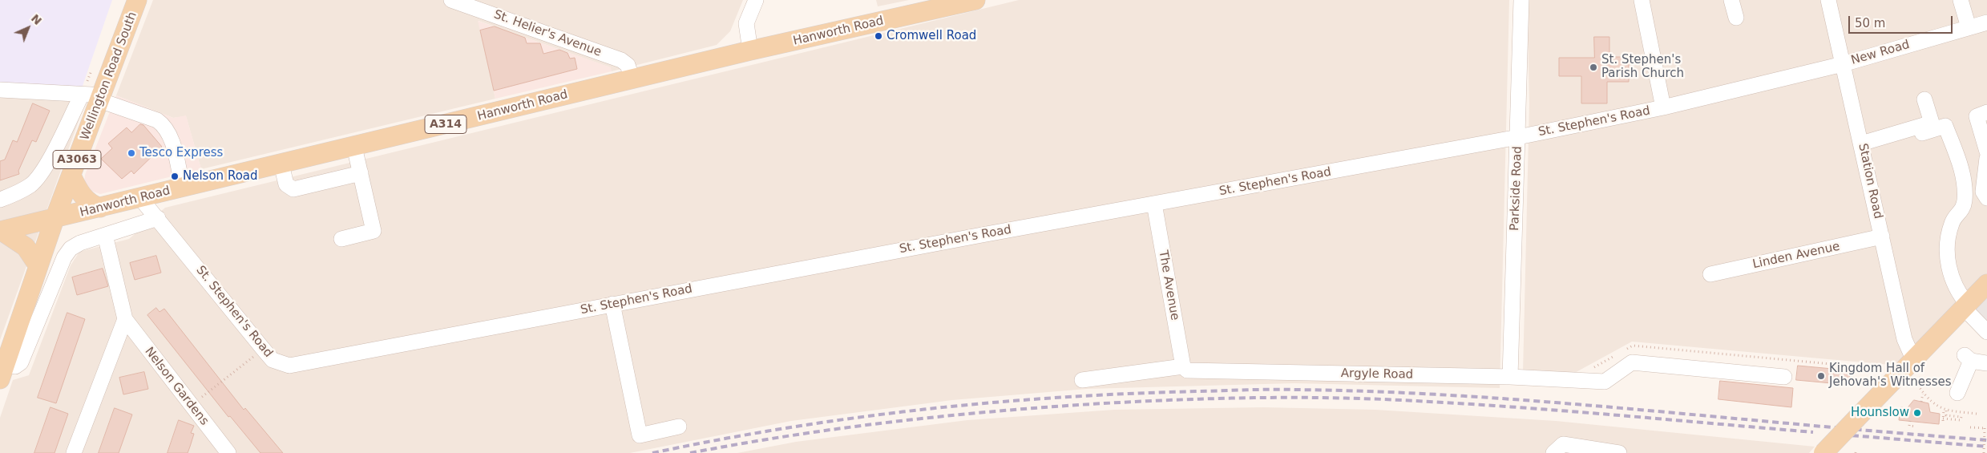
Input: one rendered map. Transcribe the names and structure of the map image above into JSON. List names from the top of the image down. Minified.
{"streets":{"main road":["Hanworth Road","Wellington Road South","A314","A3063"],"street":["St. Helier's Avenue","New Road","St. Stephen's Road","Station Road","Parkside Road","Linden Avenue","The Avenue","Argyle Road","Nelson Gardens"]},"crossings":[["Hanworth Road","St. Helier's Avenue"],["Hanworth Road","Wellington Road South"],["Hanworth Road","St. Stephen's Road"],["Hanworth Road","Nelson Gardens"],["New Road","St. Stephen's Road"],["New Road","Station Road"],["St. Stephen's Road","Station Road"],["St. Stephen's Road","Parkside Road"],["St. Stephen's Road","The Avenue"],["Station Road","Linden Avenue"],["Parkside Road","Argyle Road"],["The Avenue","Argyle Road"]],"places":["Cromwell Road","St. Stephen's Parish Church","Tesco Express","Nelson Road","Kingdom Hall of Jehovah's Witnesses","Hounslow"],"scale_bar":"50 m","north":"top right"}
